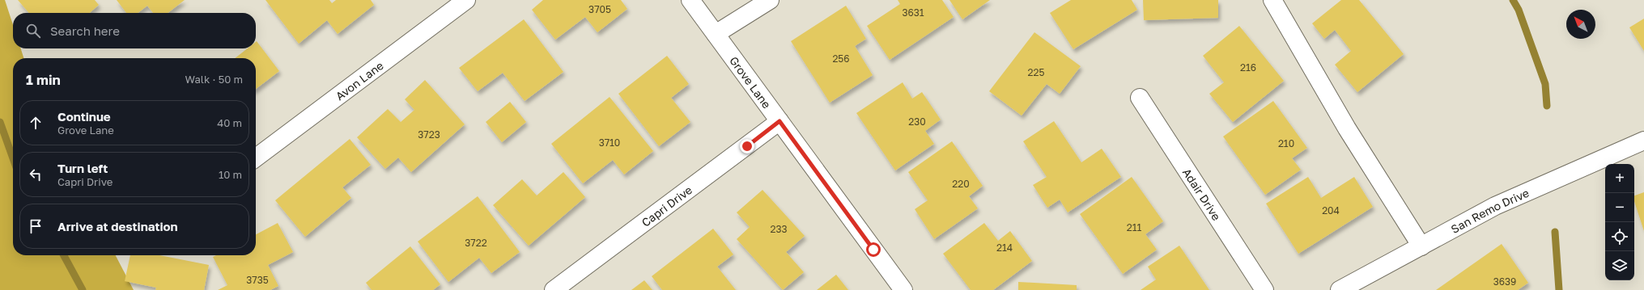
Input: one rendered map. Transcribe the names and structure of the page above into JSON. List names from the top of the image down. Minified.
{"streets":{"street":["Avon Lane","Grove Lane","Adair Drive","Capri Drive","San Remo Drive"]},"crossings":[["Grove Lane","Capri Drive"]],"house_numbers":["3705","3631","256","216","225","230","3723","3710","210","220","204","211","233","3722","214","3735","3639"],"north":"top left","page":{"search":"Search here","heading":["1 min","Walk · 50 m"],"list":[["Continue","Grove Lane","40 m"],["Turn left","Capri Drive","10 m"],"Arrive at destination"],"map_buttons":["+","−"]}}
